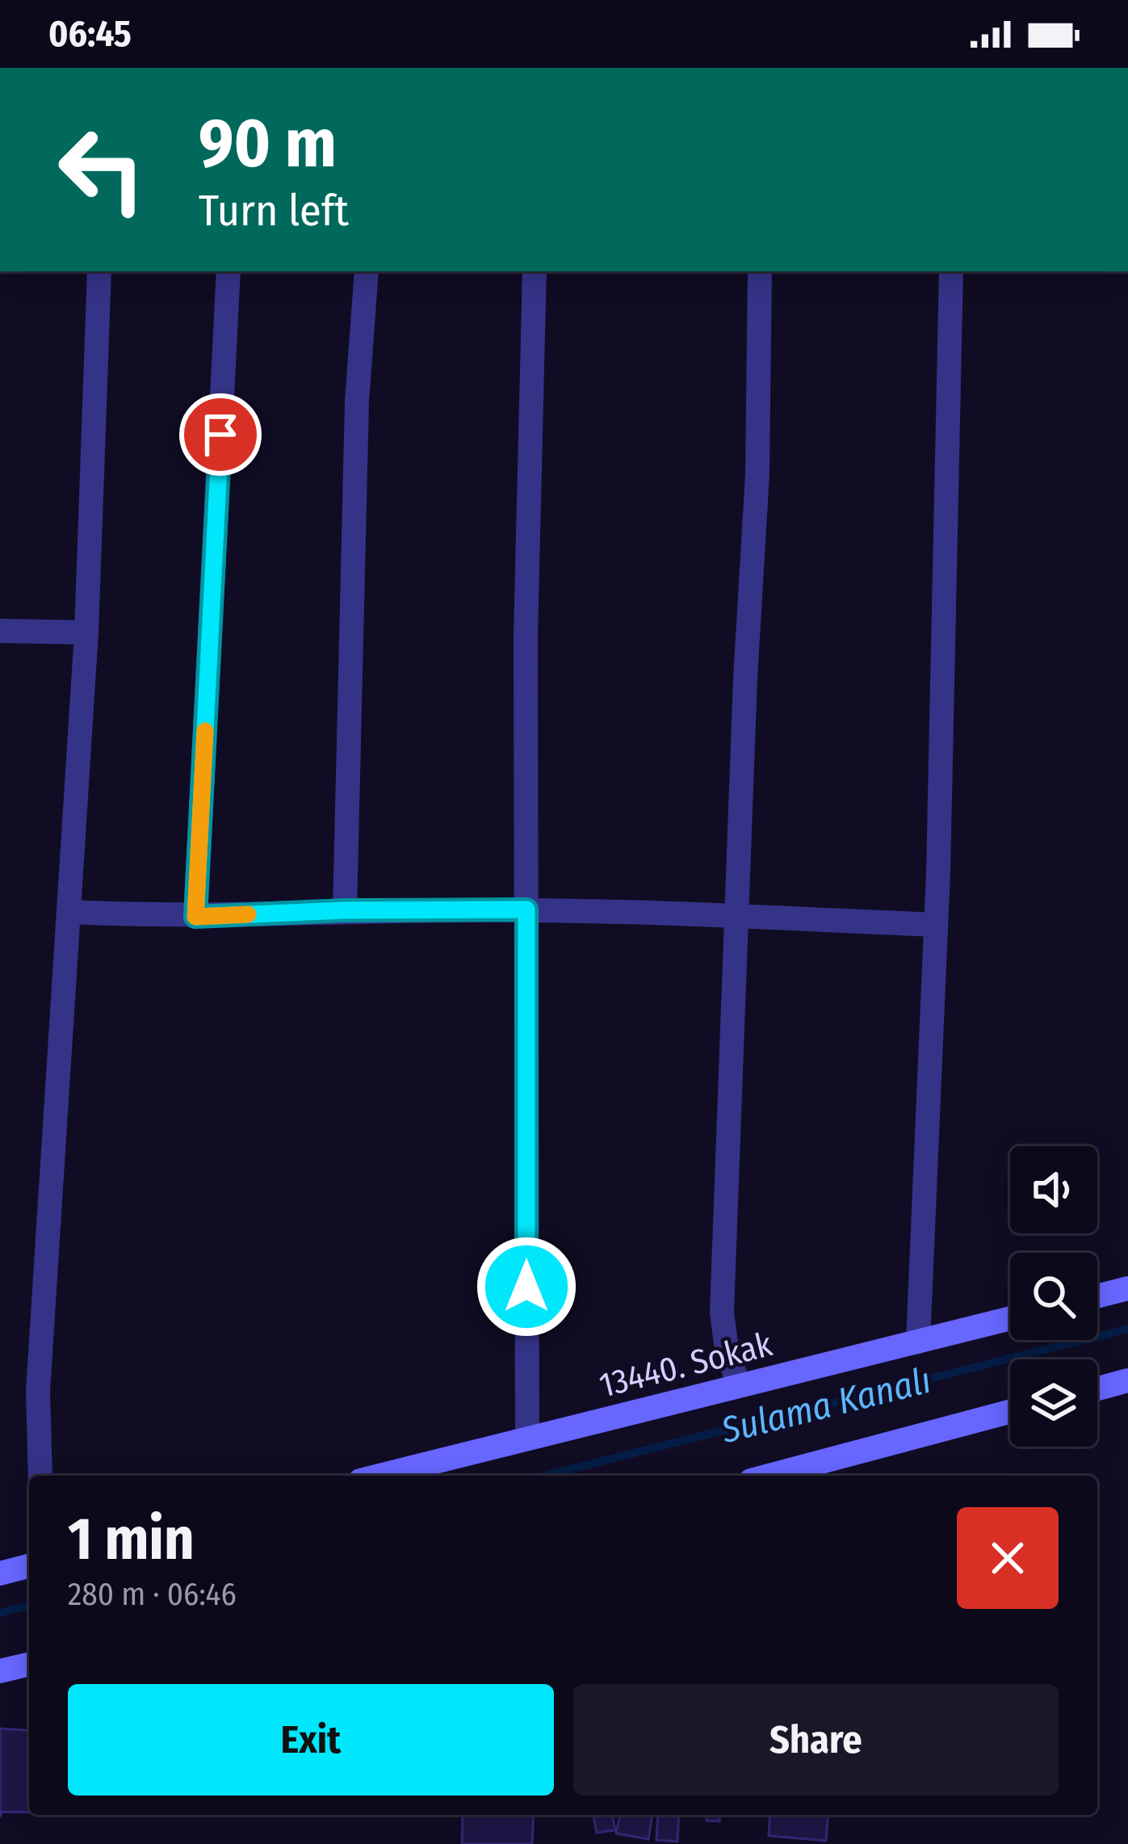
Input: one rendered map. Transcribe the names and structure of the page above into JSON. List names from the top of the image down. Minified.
{"streets":{"main road":["13440. Sokak"]},"water":["Sulama Kanalı"],"page":{"status":"06:45","turn":["90 m","Turn left"],"heading":["1 min","280 m · 06:46"],"buttons":["Exit","Share"]}}
